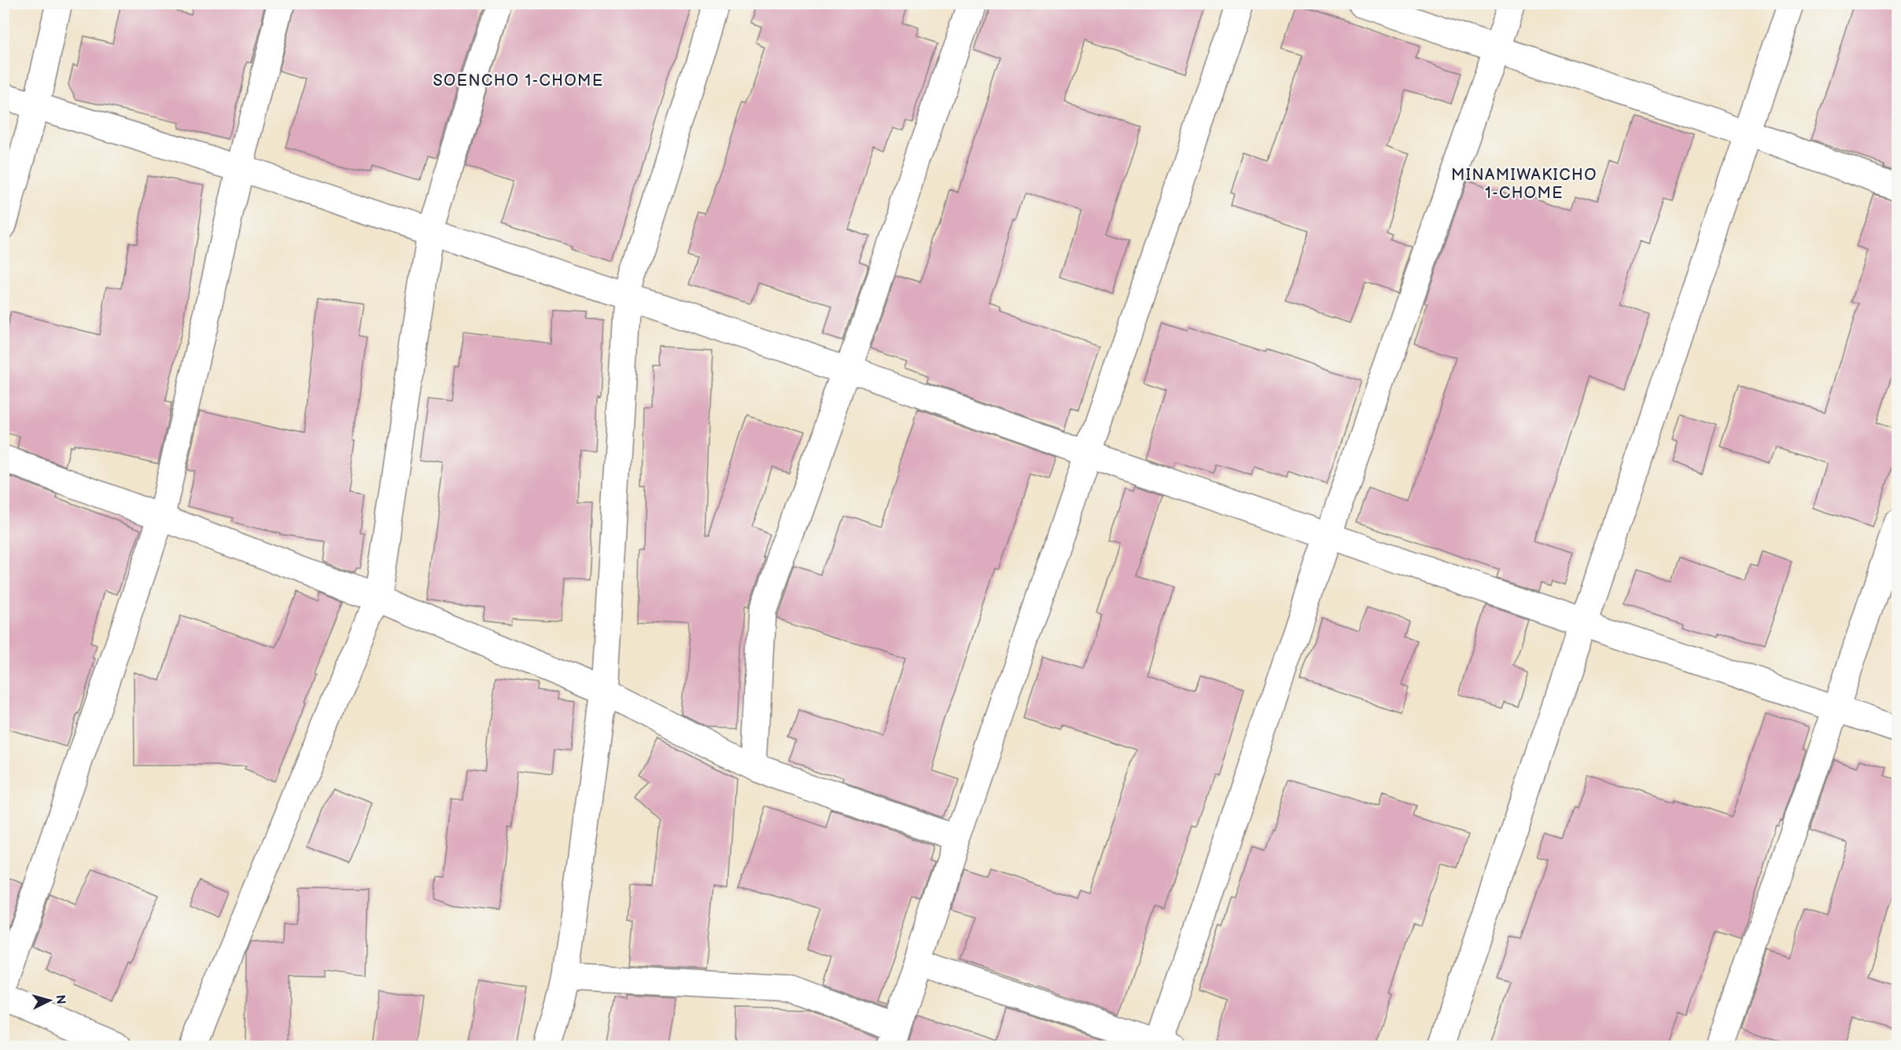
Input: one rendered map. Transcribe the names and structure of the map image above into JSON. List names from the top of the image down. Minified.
{"districts":["SOENCHO 1-CHOME","MINAMIWAKICHO 1-CHOME"],"north":"right"}
